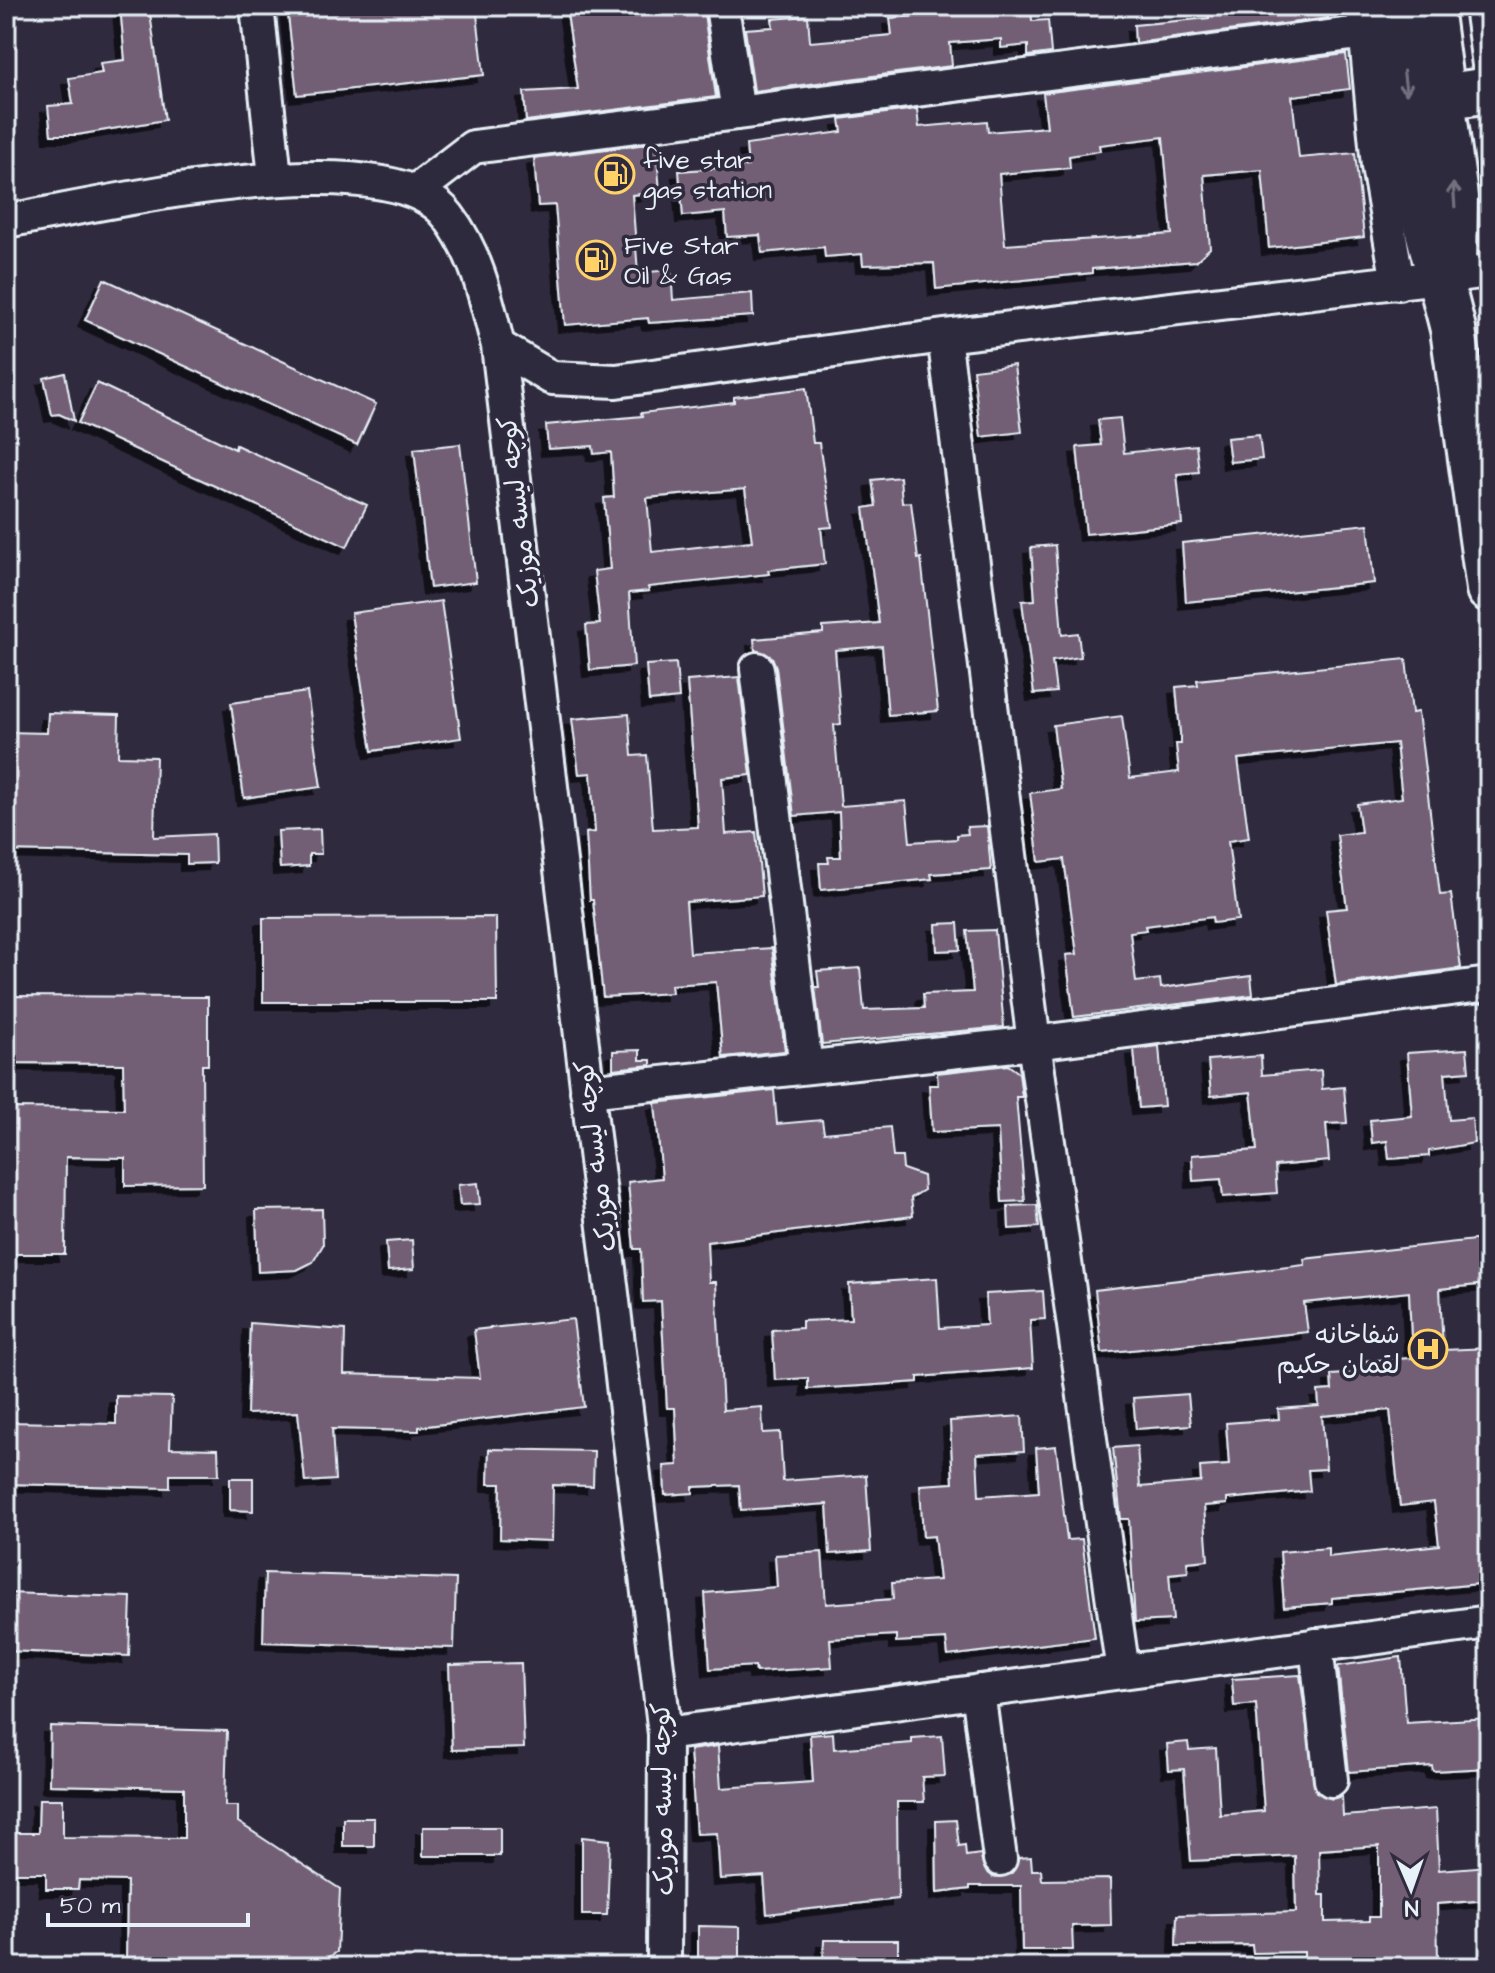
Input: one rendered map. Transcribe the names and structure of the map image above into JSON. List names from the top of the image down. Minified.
{"streets":{"street":["کوچه لیسه موزیک"]},"places":{"fuel station":["five star gas station","Five Star Oil & Gas"],"hospital":["شفاخانه لقمان حکیم"]},"scale_bar":"50 m","north":"bottom"}
